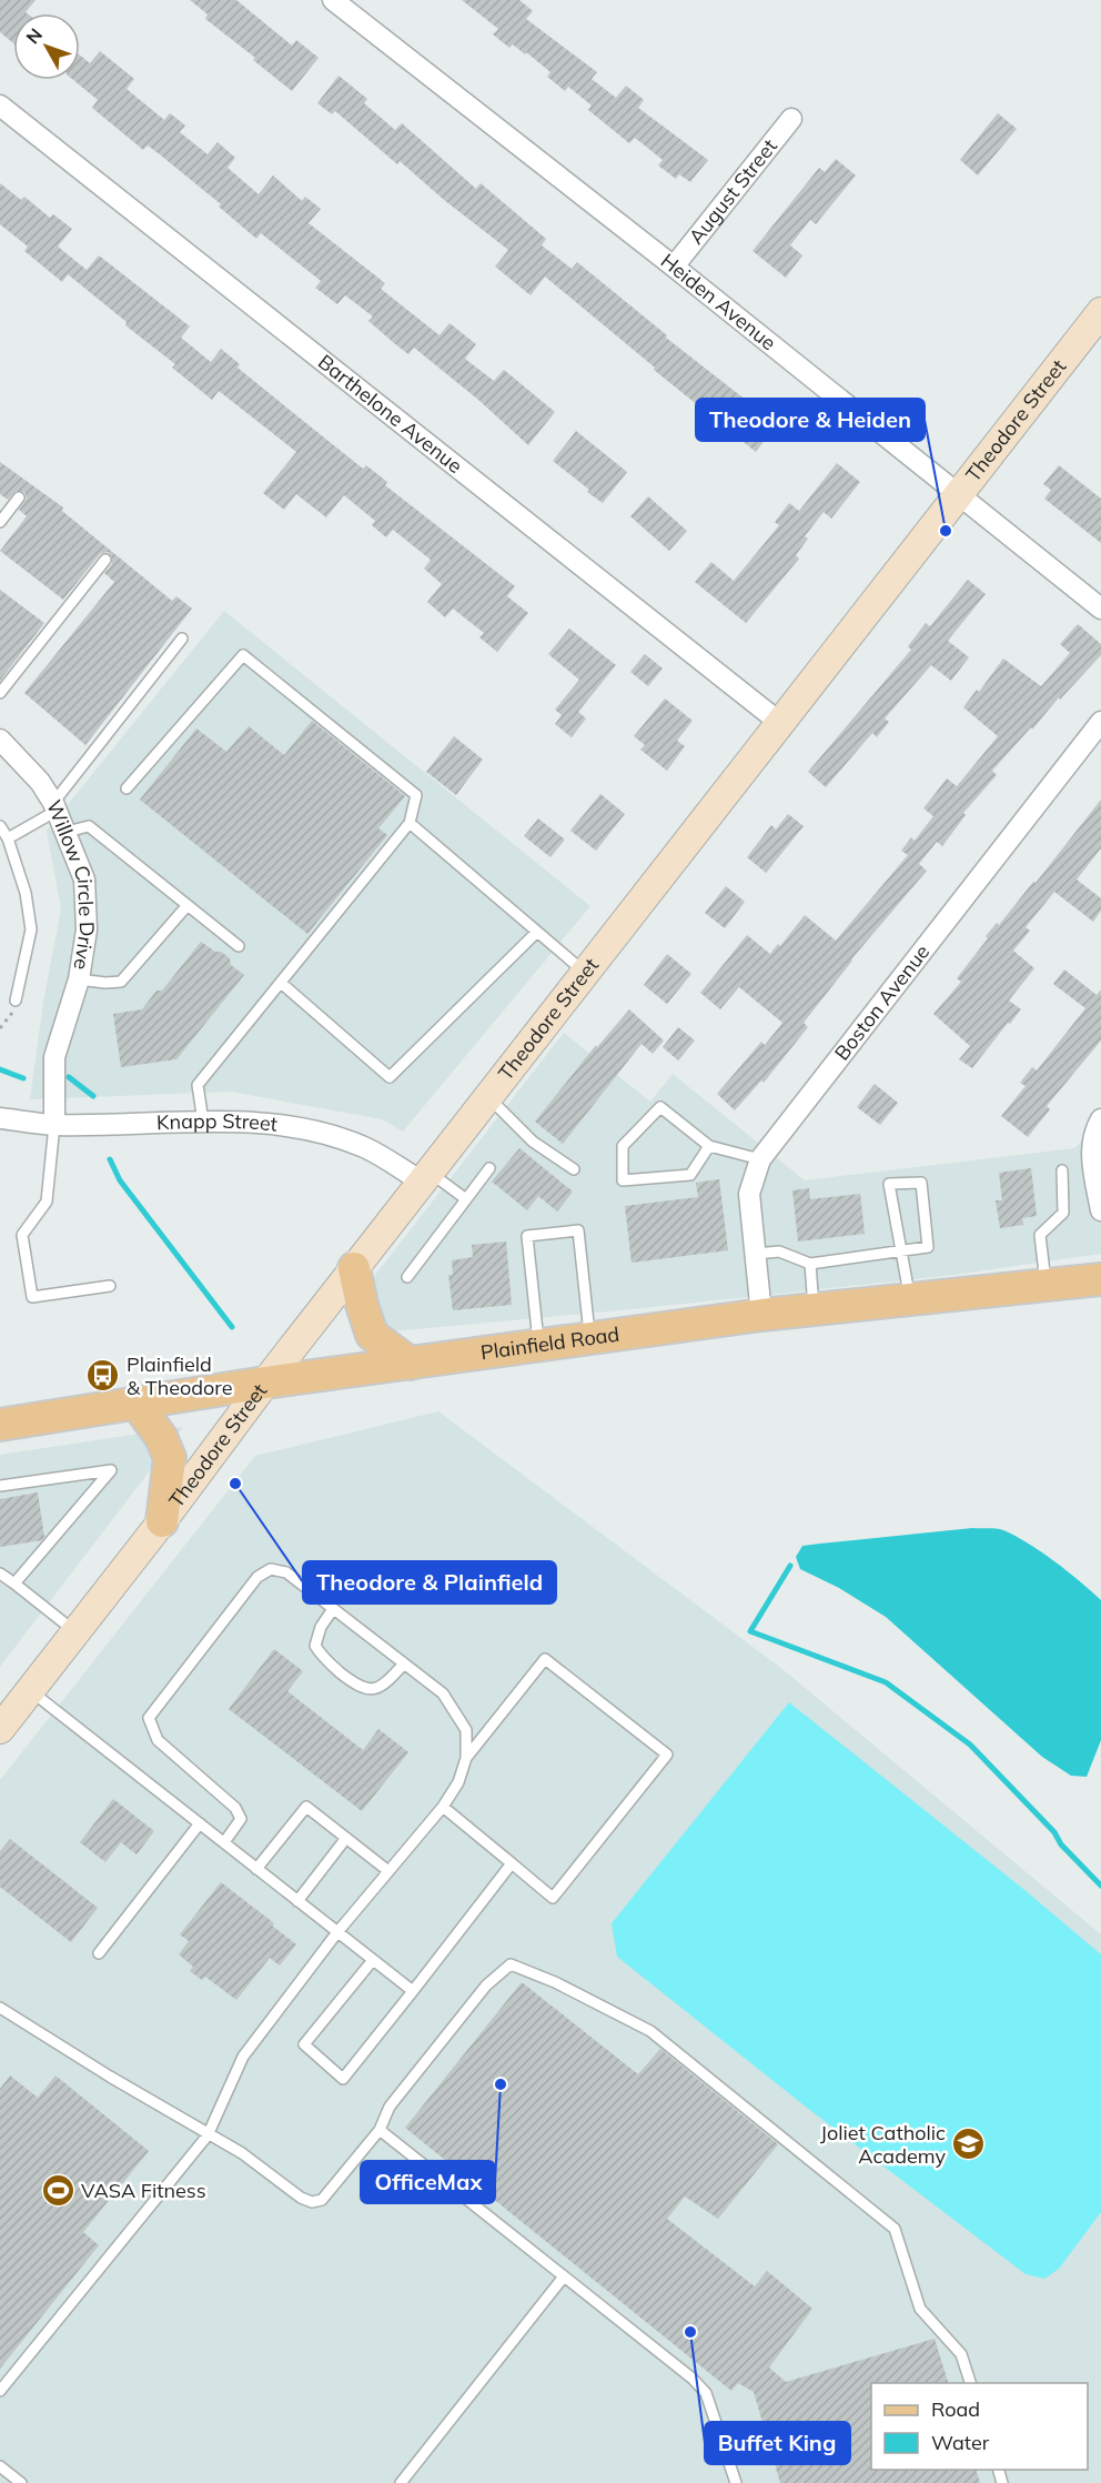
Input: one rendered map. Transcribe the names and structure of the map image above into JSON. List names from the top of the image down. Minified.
{"streets":{"main road":["Theodore Street","Plainfield Road"],"street":["August Street","Heiden Avenue","Barthelone Avenue","Willow Circle Drive","Boston Avenue","Knapp Street"]},"crossings":[["August Street","Heiden Avenue"],["Heiden Avenue","Theodore Street"],["Barthelone Avenue","Theodore Street"],["Theodore Street","Knapp Street"],["Theodore Street","Plainfield Road"],["Willow Circle Drive","Knapp Street"],["Boston Avenue","Plainfield Road"]],"places":{"other":["Theodore & Heiden","Theodore & Plainfield","OfficeMax","Buffet King"],"bus stop":["Plainfield & Theodore"],"school or university":["Joliet Catholic Academy"],"sports":["VASA Fitness"]},"legend":["Road","Water"],"north":"top left"}
